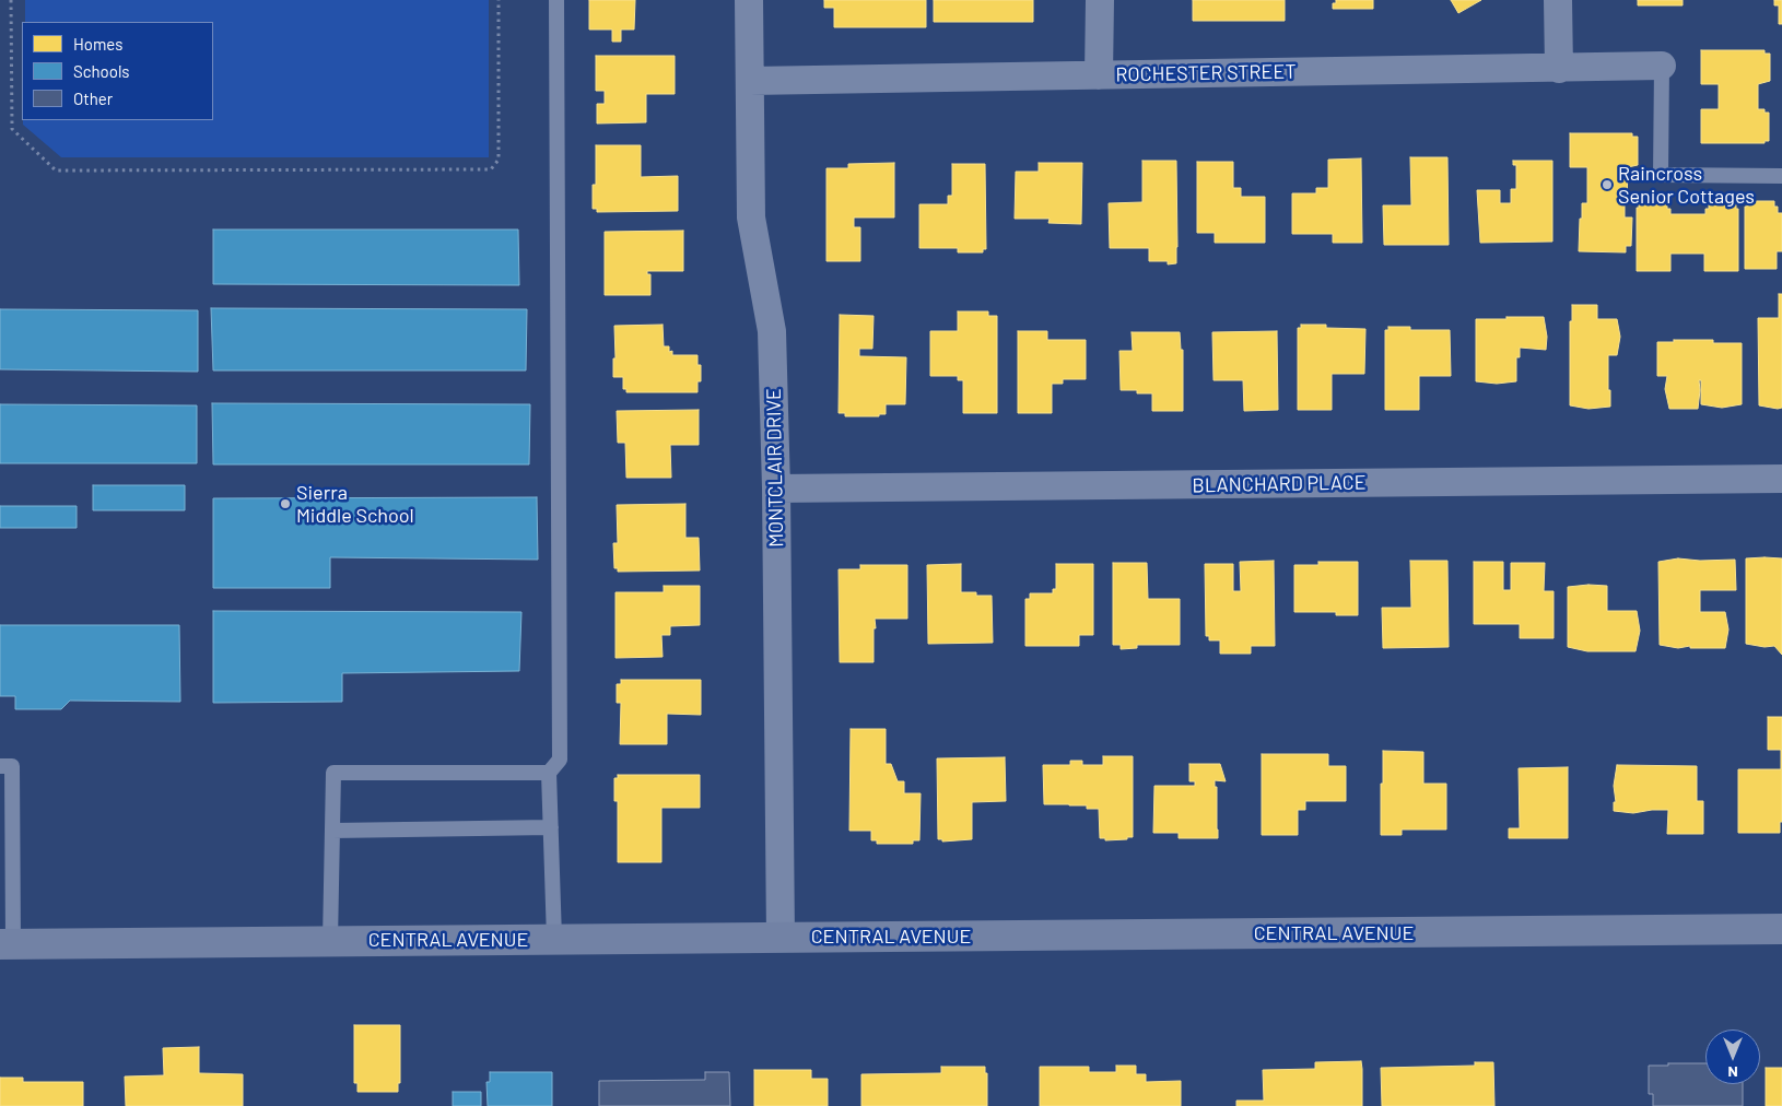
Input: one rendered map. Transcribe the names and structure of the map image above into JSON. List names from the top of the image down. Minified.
{"streets":{"main road":["CENTRAL AVENUE"],"street":["ROCHESTER STREET","MONTCLAIR DRIVE","BLANCHARD PLACE"]},"crossings":[["ROCHESTER STREET","MONTCLAIR DRIVE"],["MONTCLAIR DRIVE","BLANCHARD PLACE"],["MONTCLAIR DRIVE","CENTRAL AVENUE"]],"places":["Raincross Senior Cottages","Sierra Middle School"],"legend":["Homes","Schools","Other"],"north":"bottom"}
